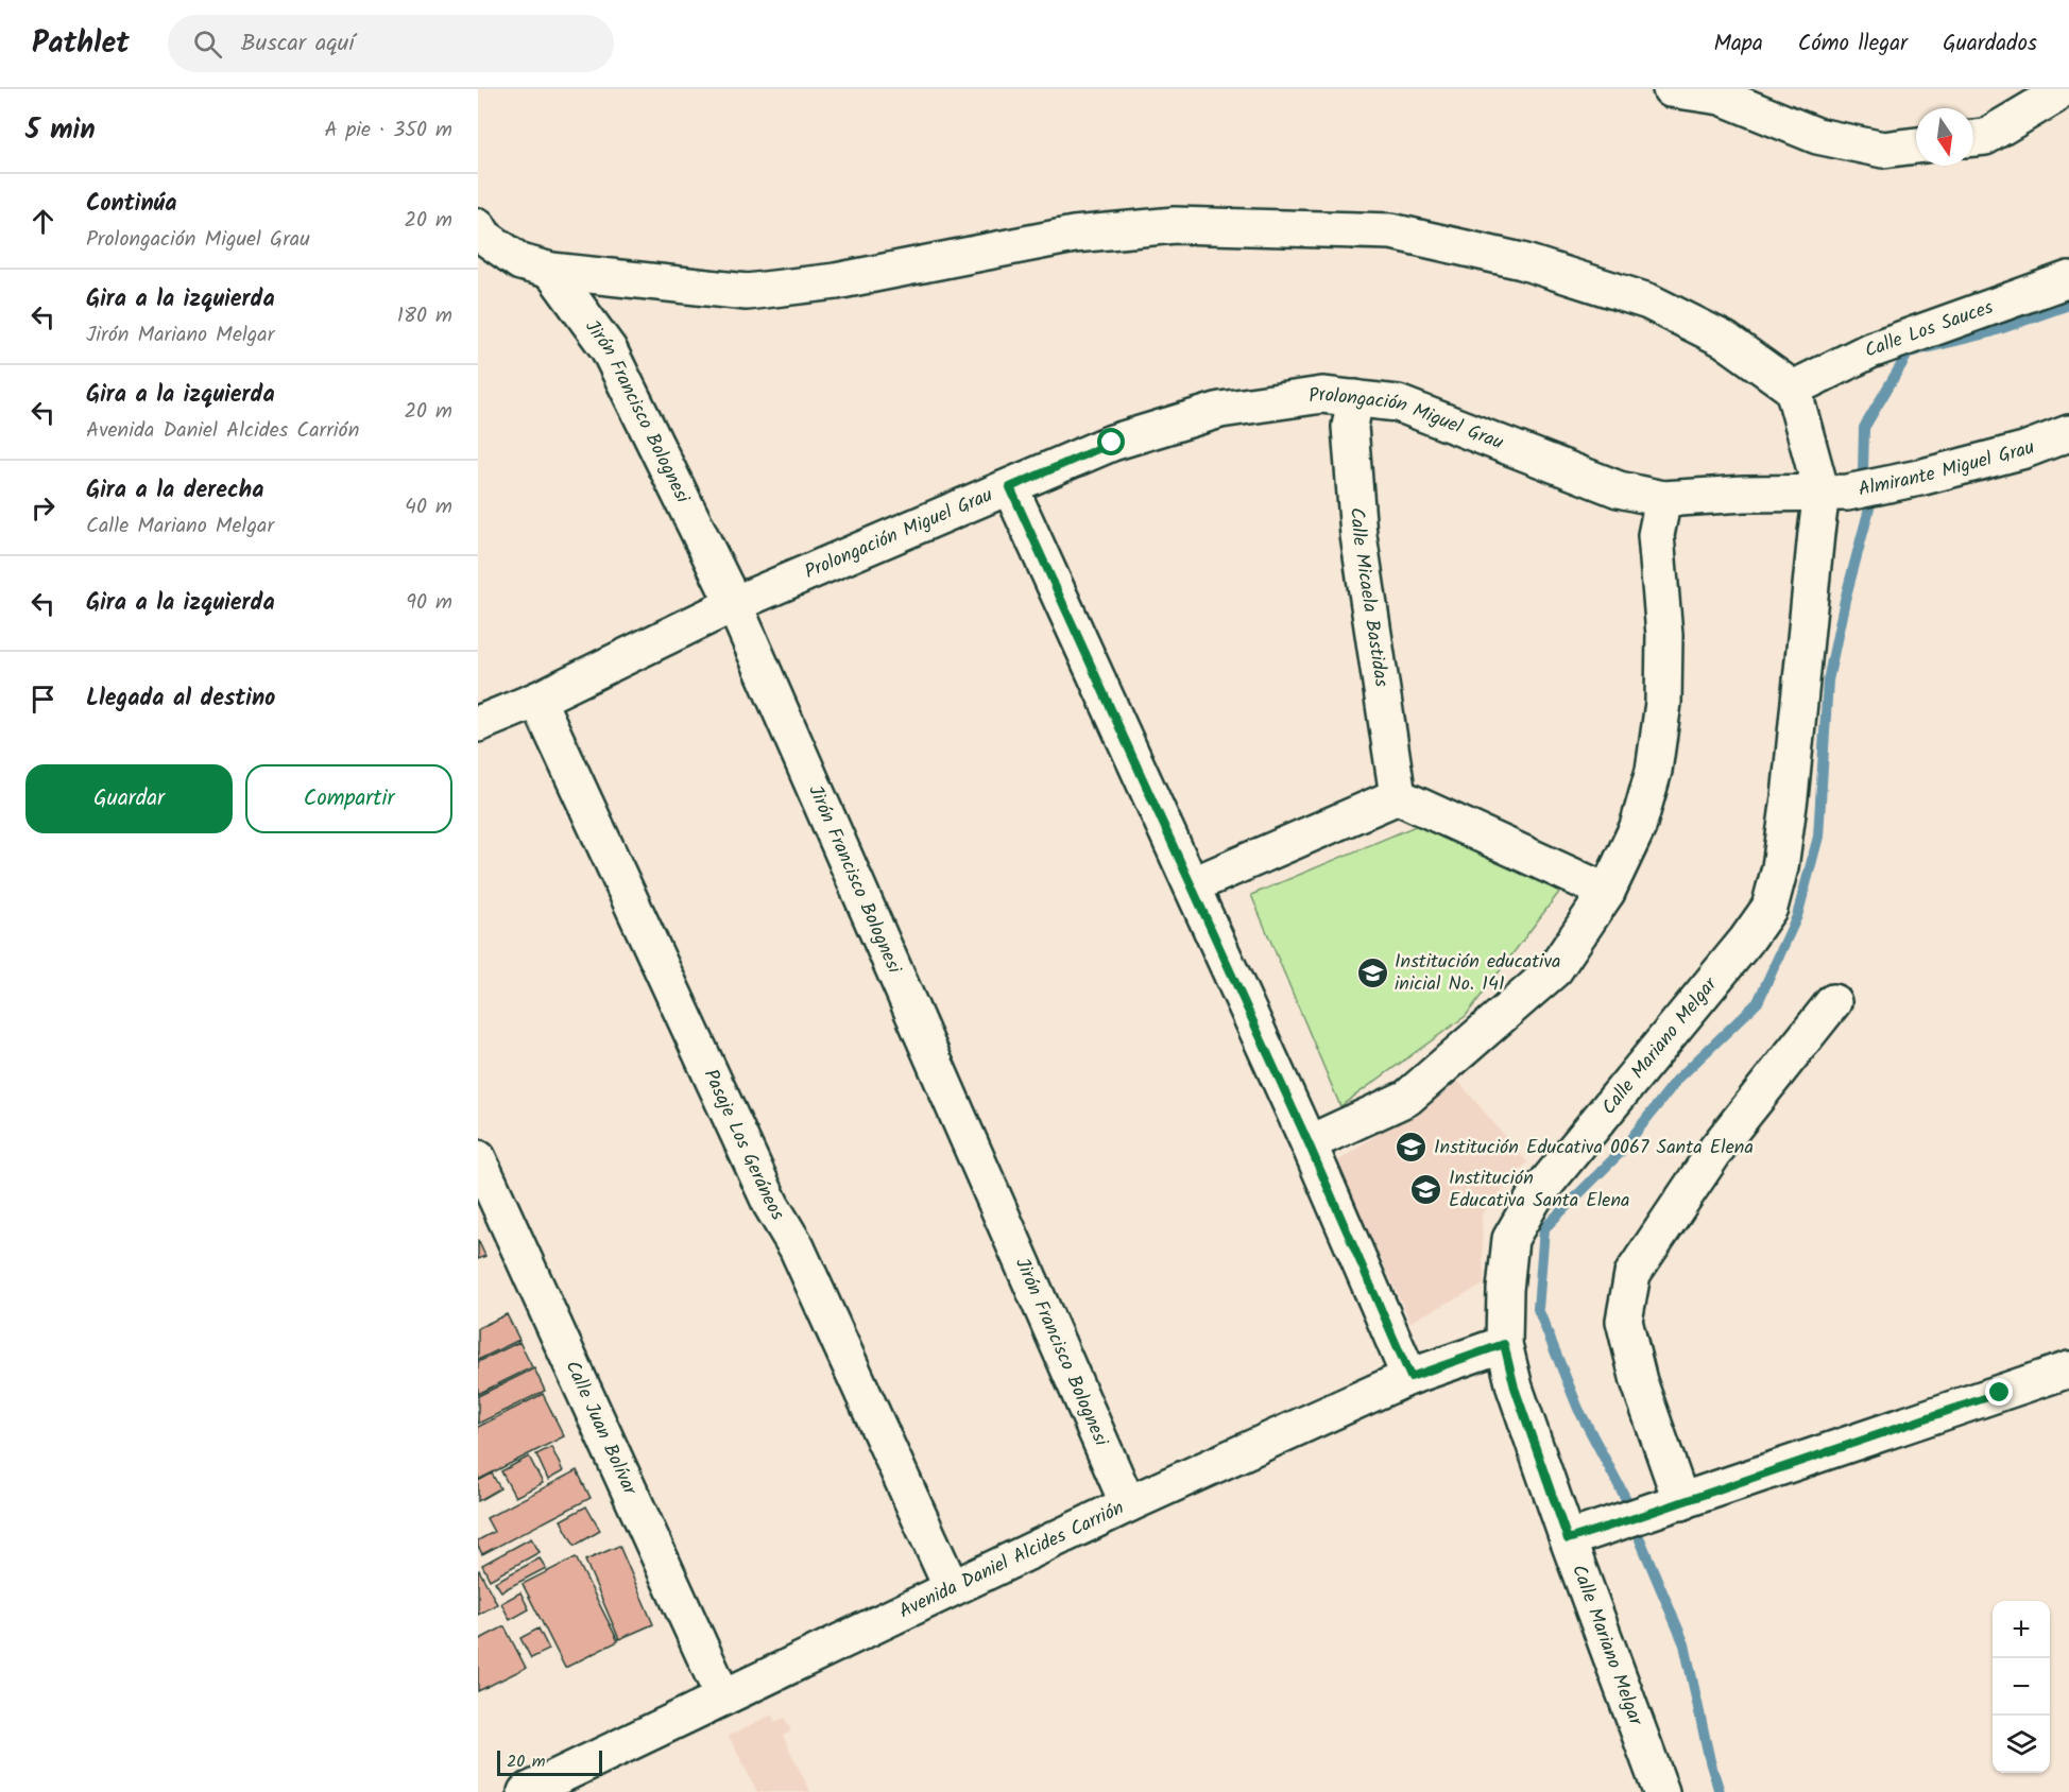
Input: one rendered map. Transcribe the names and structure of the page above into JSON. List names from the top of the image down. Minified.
{"streets":{"street":["Calle Los Sauces","Jirón Francisco Bolognesi","Prolongación Miguel Grau","Almirante Miguel Grau","Calle Micaela Bastidas","Calle Mariano Melgar","Pasaje Los Geráneos","Calle Juan Bolívar","Avenida Daniel Alcides Carrión"]},"crossings":[["Jirón Francisco Bolognesi","Prolongación Miguel Grau"],["Jirón Francisco Bolognesi","Avenida Daniel Alcides Carrión"],["Prolongación Miguel Grau","Almirante Miguel Grau"],["Prolongación Miguel Grau","Calle Micaela Bastidas"],["Prolongación Miguel Grau","Calle Mariano Melgar"],["Prolongación Miguel Grau","Pasaje Los Geráneos"],["Almirante Miguel Grau","Calle Mariano Melgar"],["Calle Mariano Melgar","Avenida Daniel Alcides Carrión"],["Pasaje Los Geráneos","Avenida Daniel Alcides Carrión"],["Calle Juan Bolívar","Avenida Daniel Alcides Carrión"]],"places":{"school or university":["Institución educativa inicial No. 141","Institución Educativa 0067 Santa Elena","Institución Educativa Santa Elena"]},"scale_bar":"20 m","north":"bottom","page":{"header":"Pathlet","search":"Buscar aquí","nav":["Mapa","Cómo llegar","Guardados"],"heading":["5 min","A pie · 350 m"],"list":[["Continúa","Prolongación Miguel Grau","20 m"],["Gira a la izquierda","Jirón Mariano Melgar","180 m"],["Gira a la izquierda","Avenida Daniel Alcides Carrión","20 m"],["Gira a la derecha","Calle Mariano Melgar","40 m"],["Gira a la izquierda","90 m"],"Llegada al destino"],"buttons":["Guardar","Compartir"],"map_buttons":["+","−"],"scale":"20 m"}}
